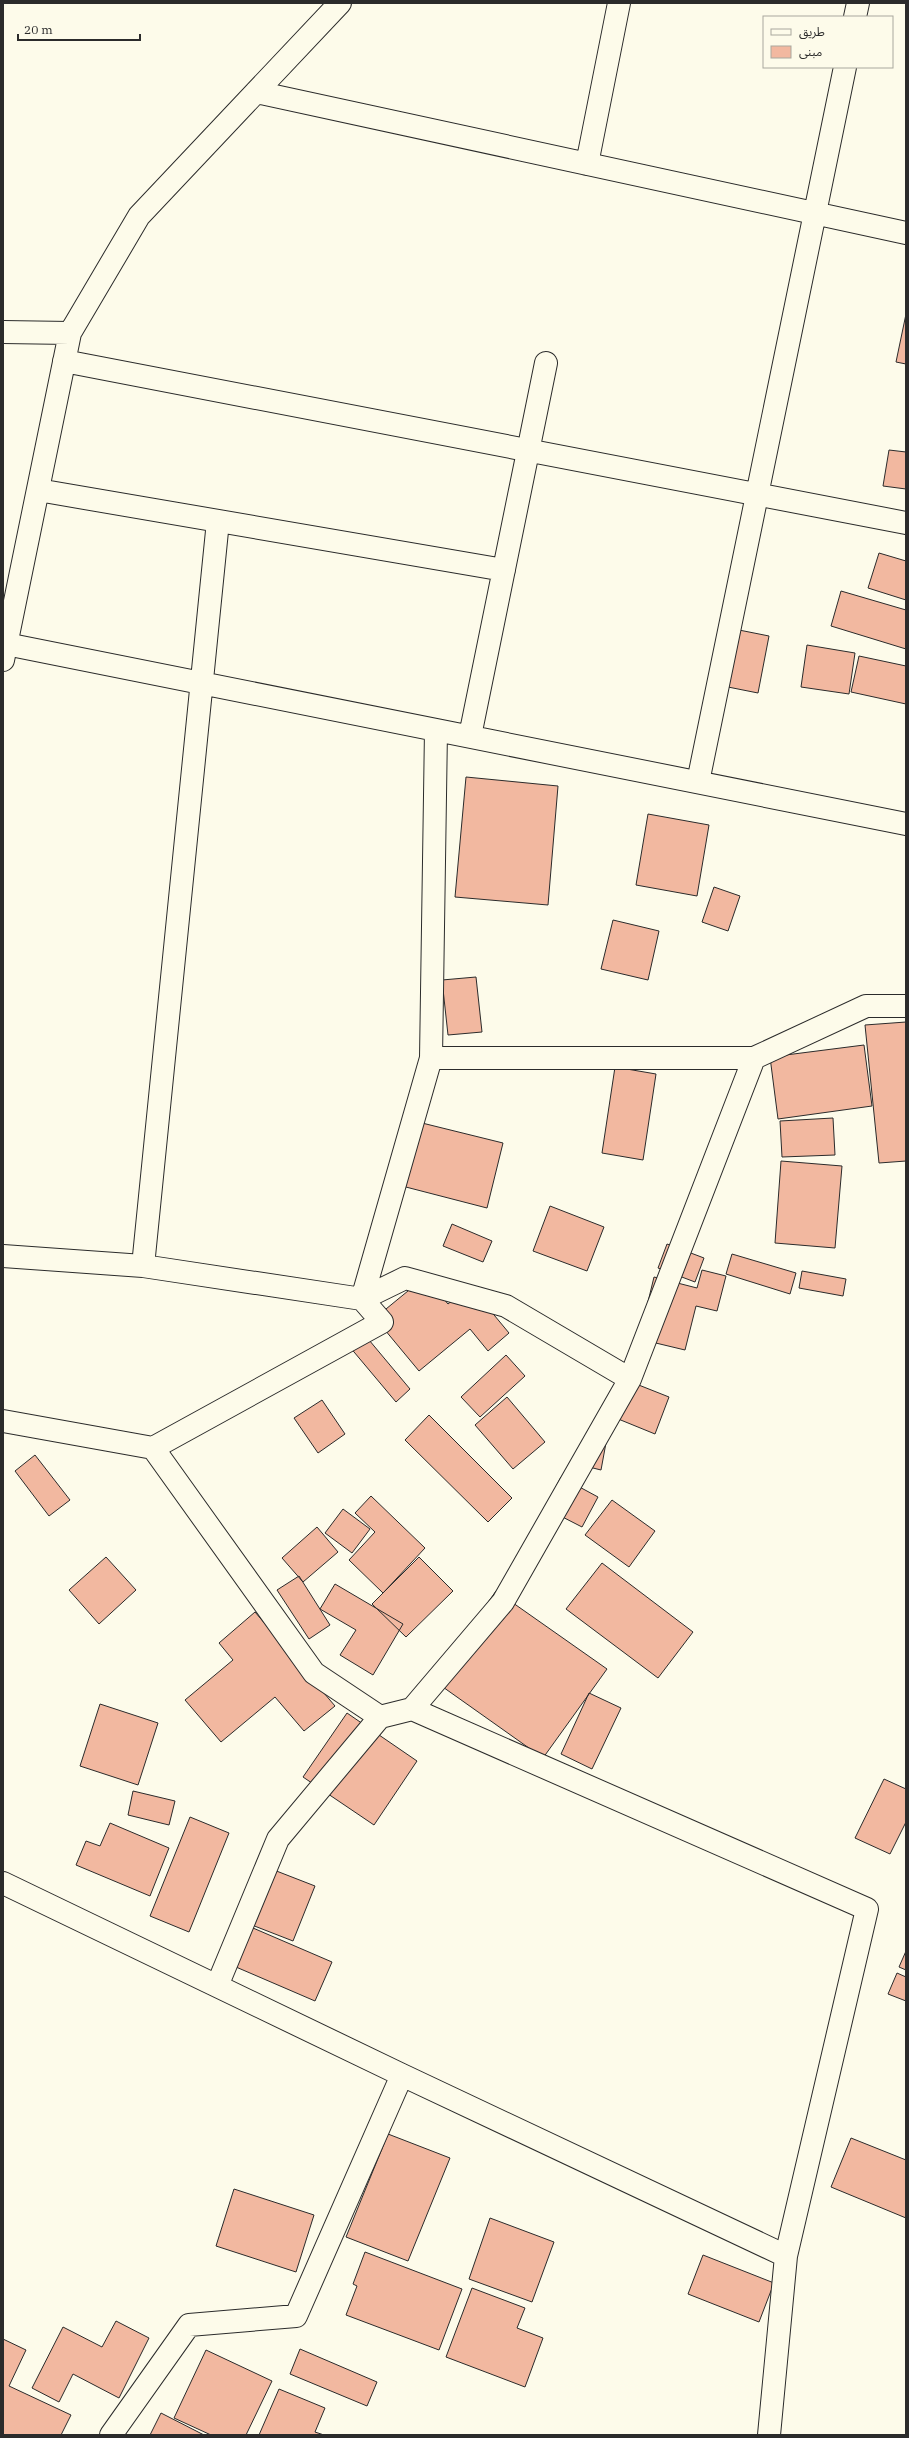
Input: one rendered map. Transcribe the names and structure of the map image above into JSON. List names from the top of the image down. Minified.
{"legend":["طريق","مبنى"],"scale_bar":"20 m"}
